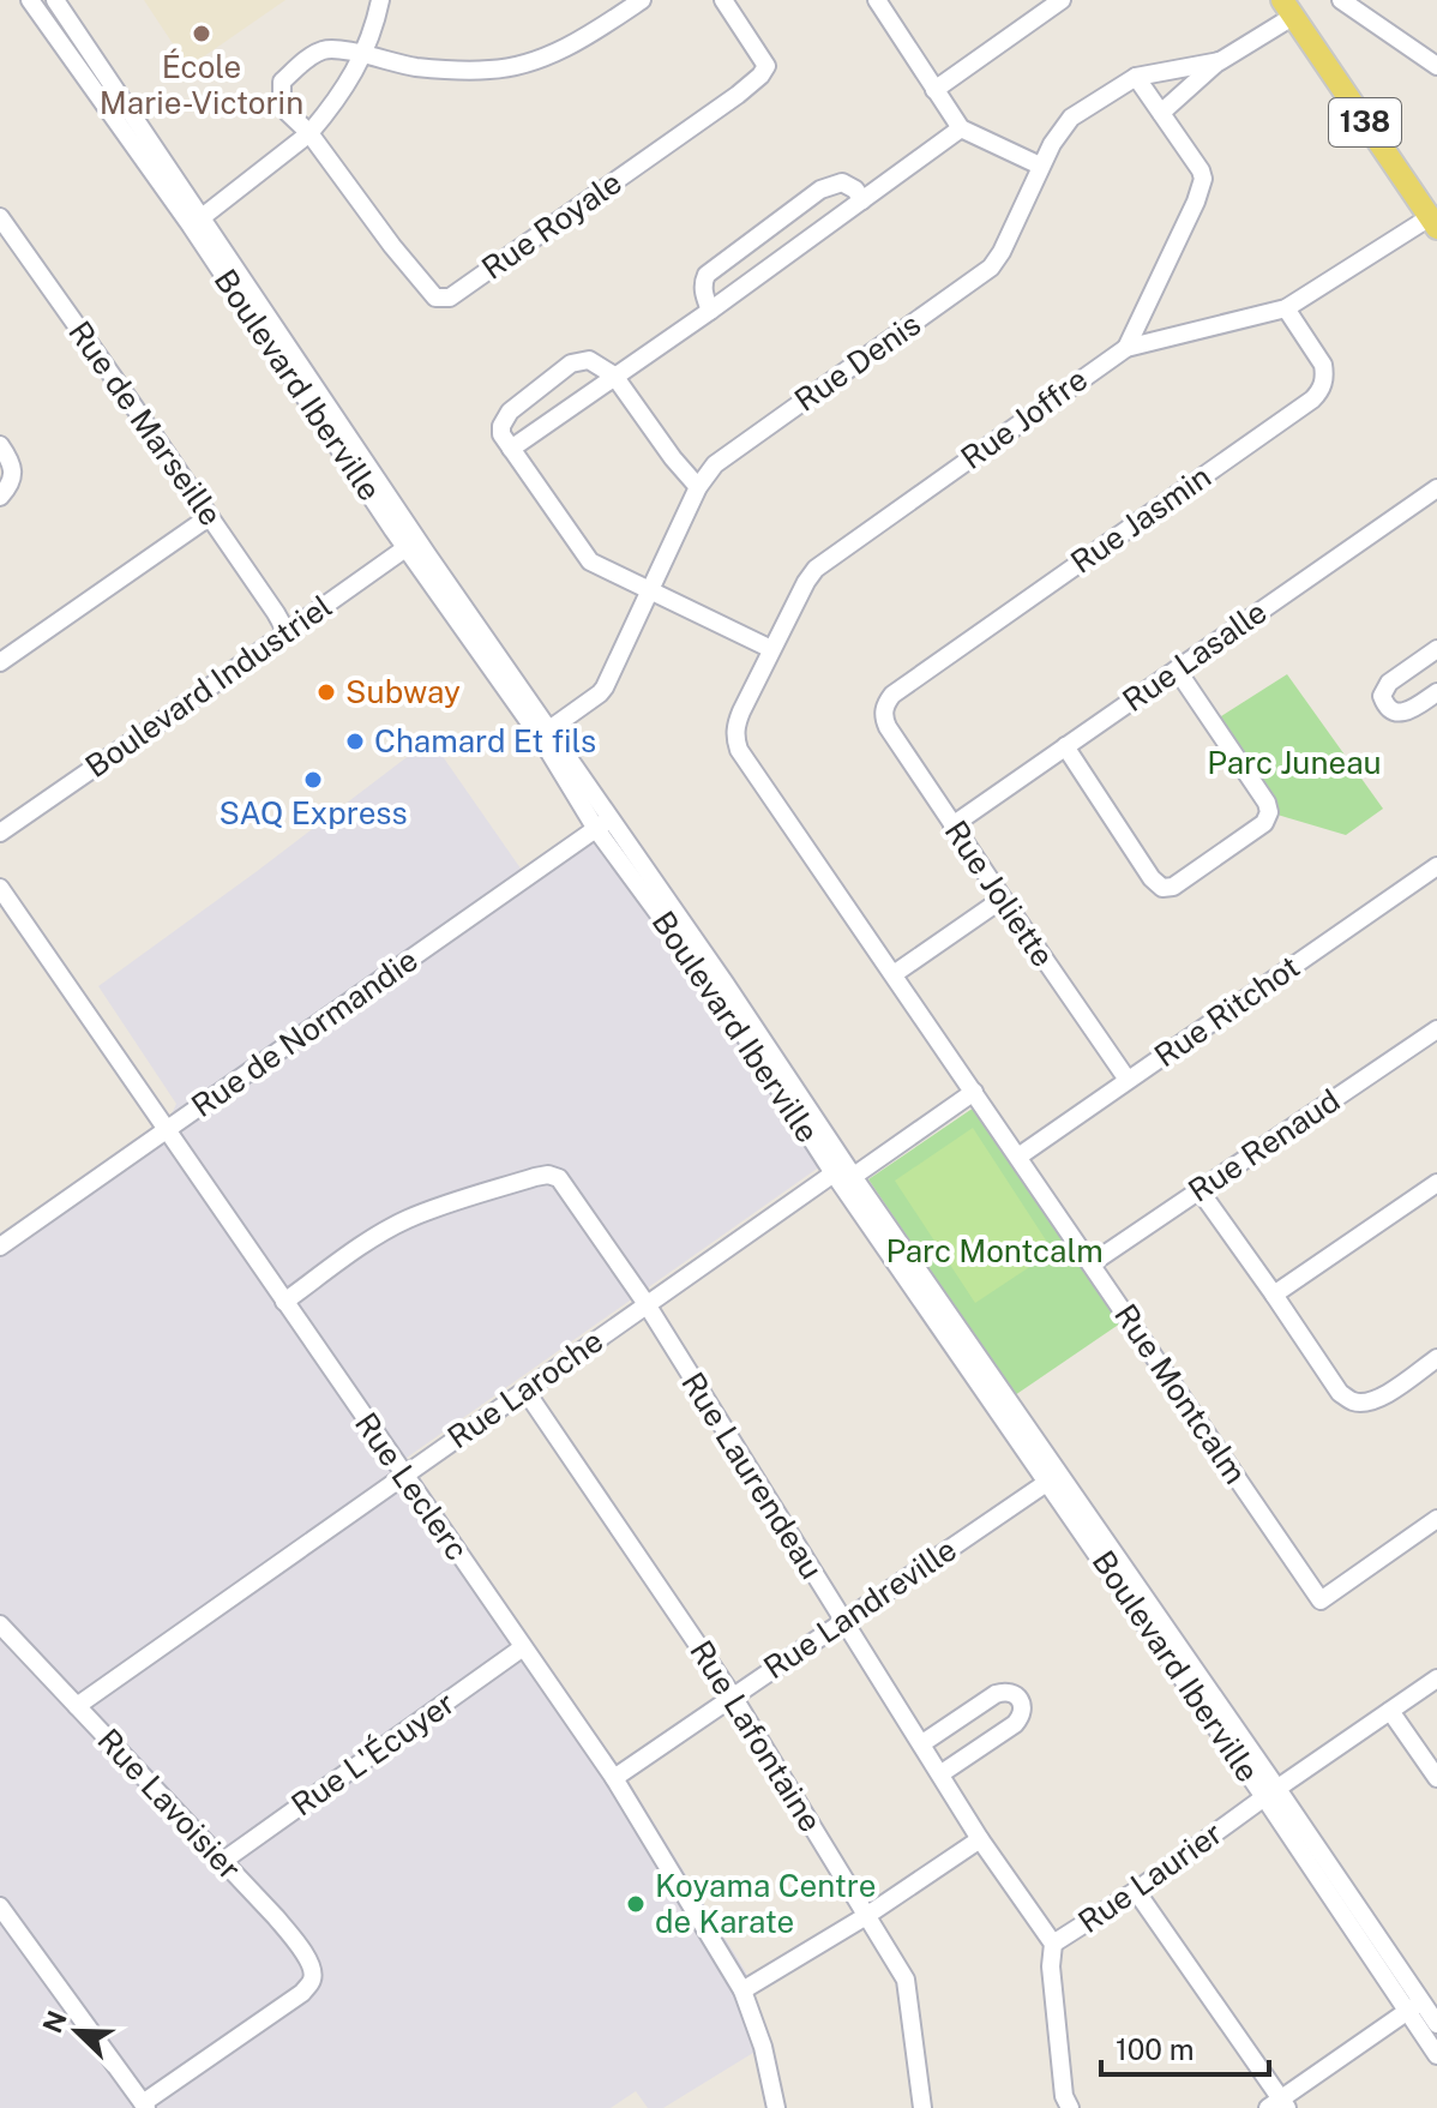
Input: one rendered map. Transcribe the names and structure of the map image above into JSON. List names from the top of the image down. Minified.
{"streets":{"main road":["138"],"street":["Rue Royale","Rue Denis","Boulevard Iberville","Rue Joffre","Rue de Marseille","Rue Jasmin","Rue Lasalle","Boulevard Industriel","Rue Joliette","Rue Ritchot","Rue de Normandie","Rue Renaud","Rue Laroche","Rue Montcalm","Rue Laurendeau","Rue Leclerc","Rue Landreville","Rue Lafontaine","Rue L'Écuyer","Rue Lavoisier","Rue Laurier"]},"crossings":[["138","Rue Denis"],["138","Rue Joffre"],["Rue Denis","Boulevard Iberville"],["Boulevard Iberville","Boulevard Industriel"],["Boulevard Iberville","Rue de Normandie"],["Boulevard Iberville","Rue Laroche"],["Boulevard Iberville","Rue Landreville"],["Boulevard Iberville","Rue Laurier"],["Rue Joffre","Rue Jasmin"],["Rue Joffre","Rue Montcalm"],["Rue de Marseille","Boulevard Industriel"],["Rue Jasmin","Rue Joliette"],["Rue Lasalle","Rue Joliette"],["Rue Joliette","Rue Ritchot"],["Rue Ritchot","Rue Montcalm"],["Rue de Normandie","Rue Leclerc"],["Rue Renaud","Rue Montcalm"],["Rue Laroche","Rue Laurendeau"],["Rue Laroche","Rue Leclerc"],["Rue Laroche","Rue Lafontaine"],["Rue Laroche","Rue Lavoisier"],["Rue Laurendeau","Rue Leclerc"],["Rue Laurendeau","Rue Landreville"],["Rue Laurendeau","Rue Laurier"],["Rue Leclerc","Rue Landreville"],["Rue Leclerc","Rue L'Écuyer"],["Rue Landreville","Rue Lafontaine"],["Rue L'Écuyer","Rue Lavoisier"]],"parks":["Parc Juneau","Parc Montcalm"],"places":["École Marie-Victorin","Subway","Chamard Et fils","SAQ Express","Koyama Centre de Karate"],"scale_bar":"100 m","north":"top left"}
